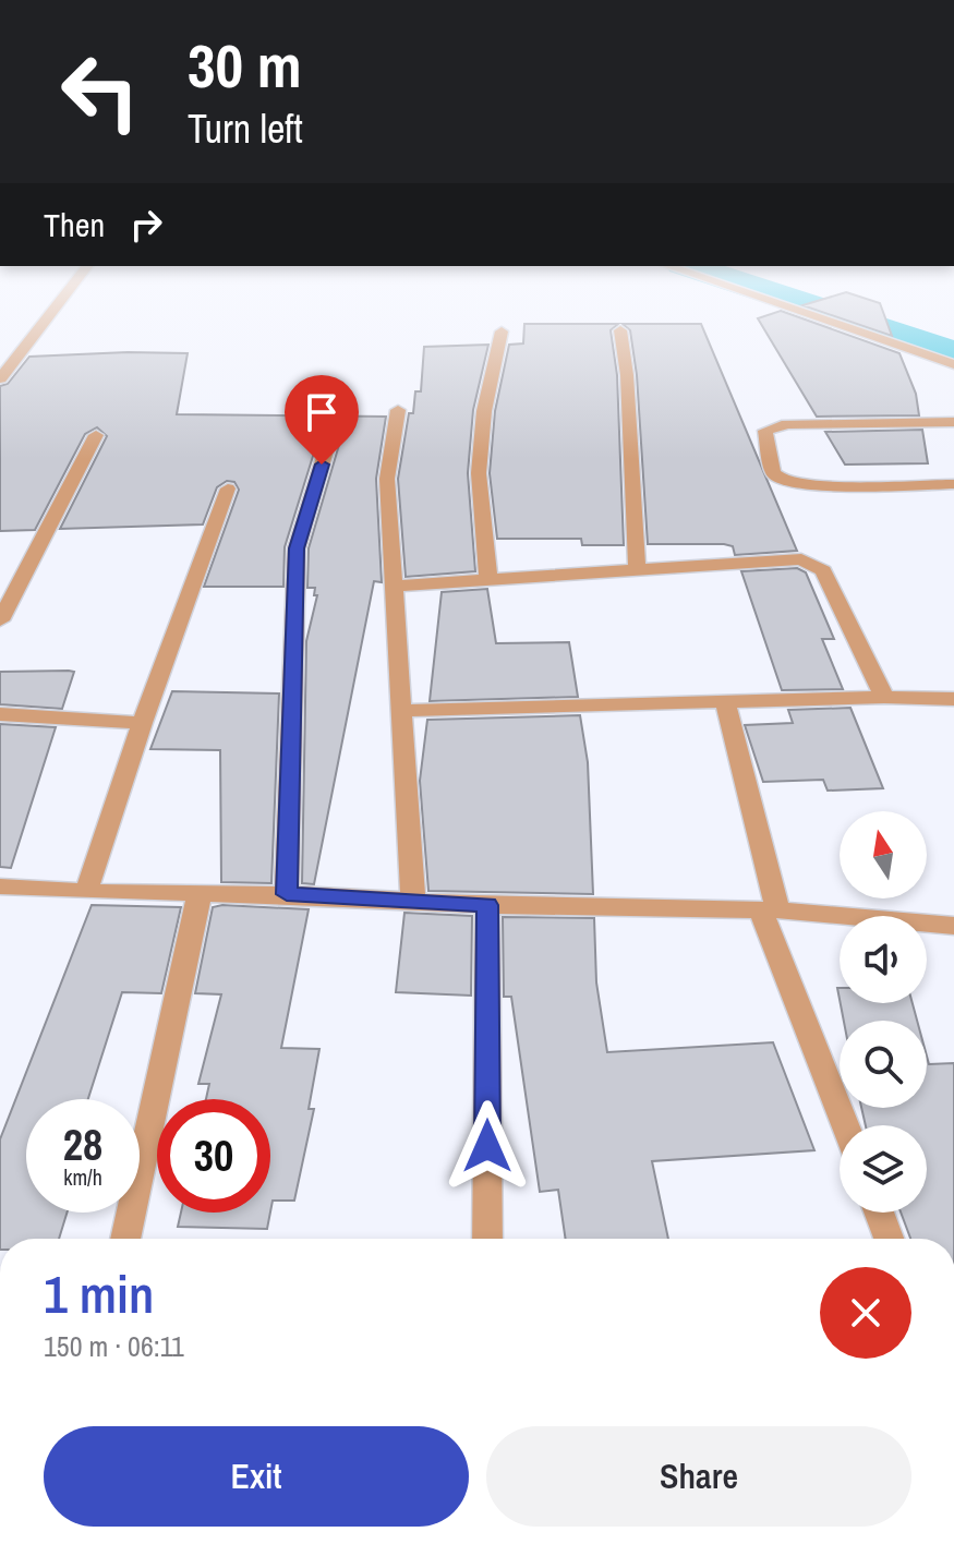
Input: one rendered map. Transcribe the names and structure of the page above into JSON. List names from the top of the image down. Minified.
{"north":"top","page":{"turn":["30 m","Turn left"],"then":"Then","speed":"28 km/h","limit":"30","heading":["1 min","150 m · 06:11"],"buttons":["Exit","Share"]}}
